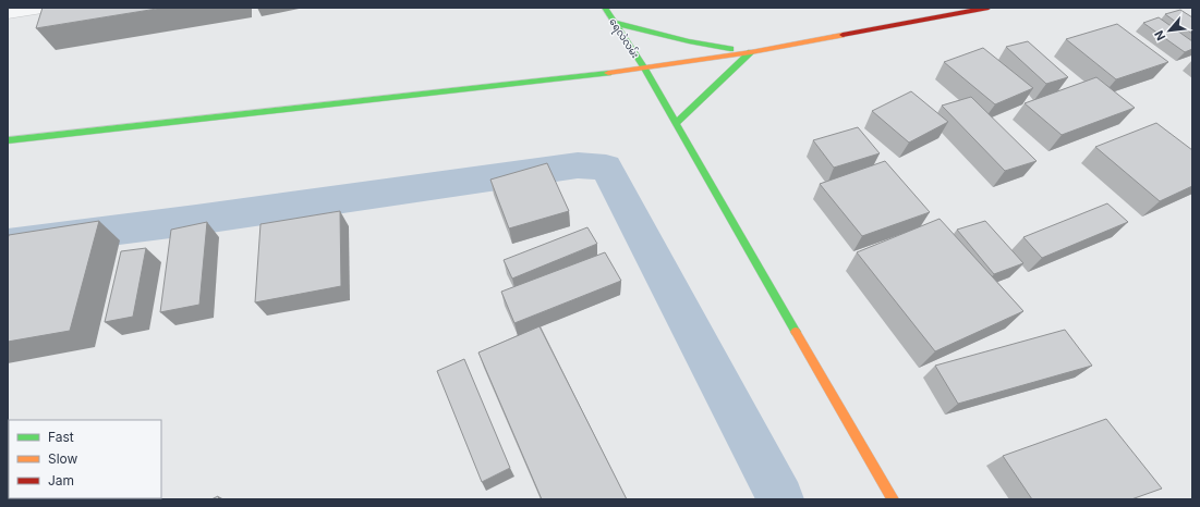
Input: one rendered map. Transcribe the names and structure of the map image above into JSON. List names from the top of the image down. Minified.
{"streets":{"main road":["ရေလဲလမ်း"]},"legend":["Fast","Slow","Jam"],"north":"bottom left"}
